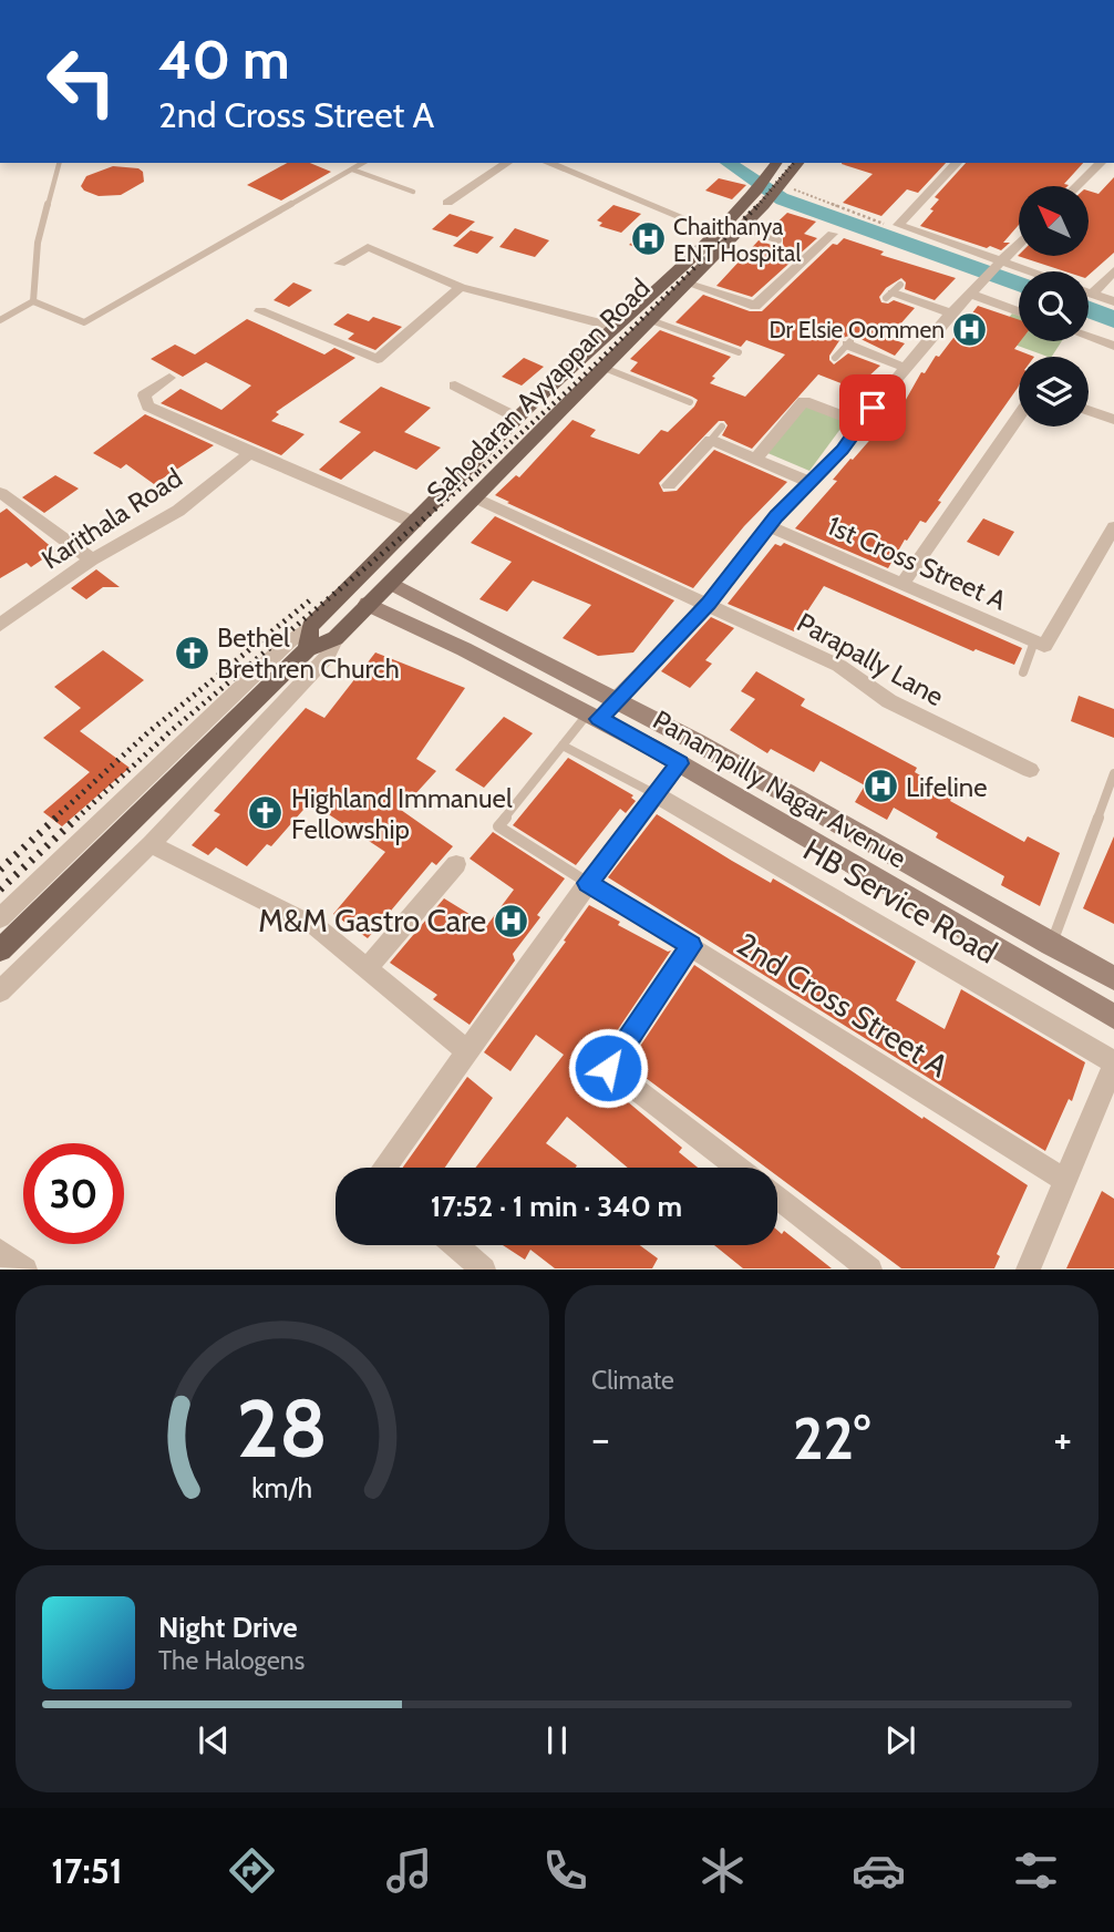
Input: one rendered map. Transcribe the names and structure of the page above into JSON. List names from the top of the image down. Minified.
{"streets":{"main road":["Sahodaran Ayyappan Road"],"street":["Karithala Road","1st Cross Street A","Parapally Lane","Panampilly Nagar Avenue","HB Service Road","2nd Cross Street A"]},"crossings":[["Sahodaran Ayyappan Road","Parapally Lane"],["Sahodaran Ayyappan Road","Panampilly Nagar Avenue"]],"places":{"hospital":["Chaithanya ENT Hospital","Dr Elsie Oommen","Lifeline","M&M Gastro Care"],"church":["Bethel Brethren Church","Highland Immanuel Fellowship"]},"north":"top left","page":{"turn":["40 m","2nd Cross Street A"],"limit":"30","trip":"17:52 · 1 min · 340 m","tile":"Climate","heat":["−","22°","+"],"song":["Night Drive","The Halogens"],"tabs":"17:51","gauge":["28","km/h"]}}
